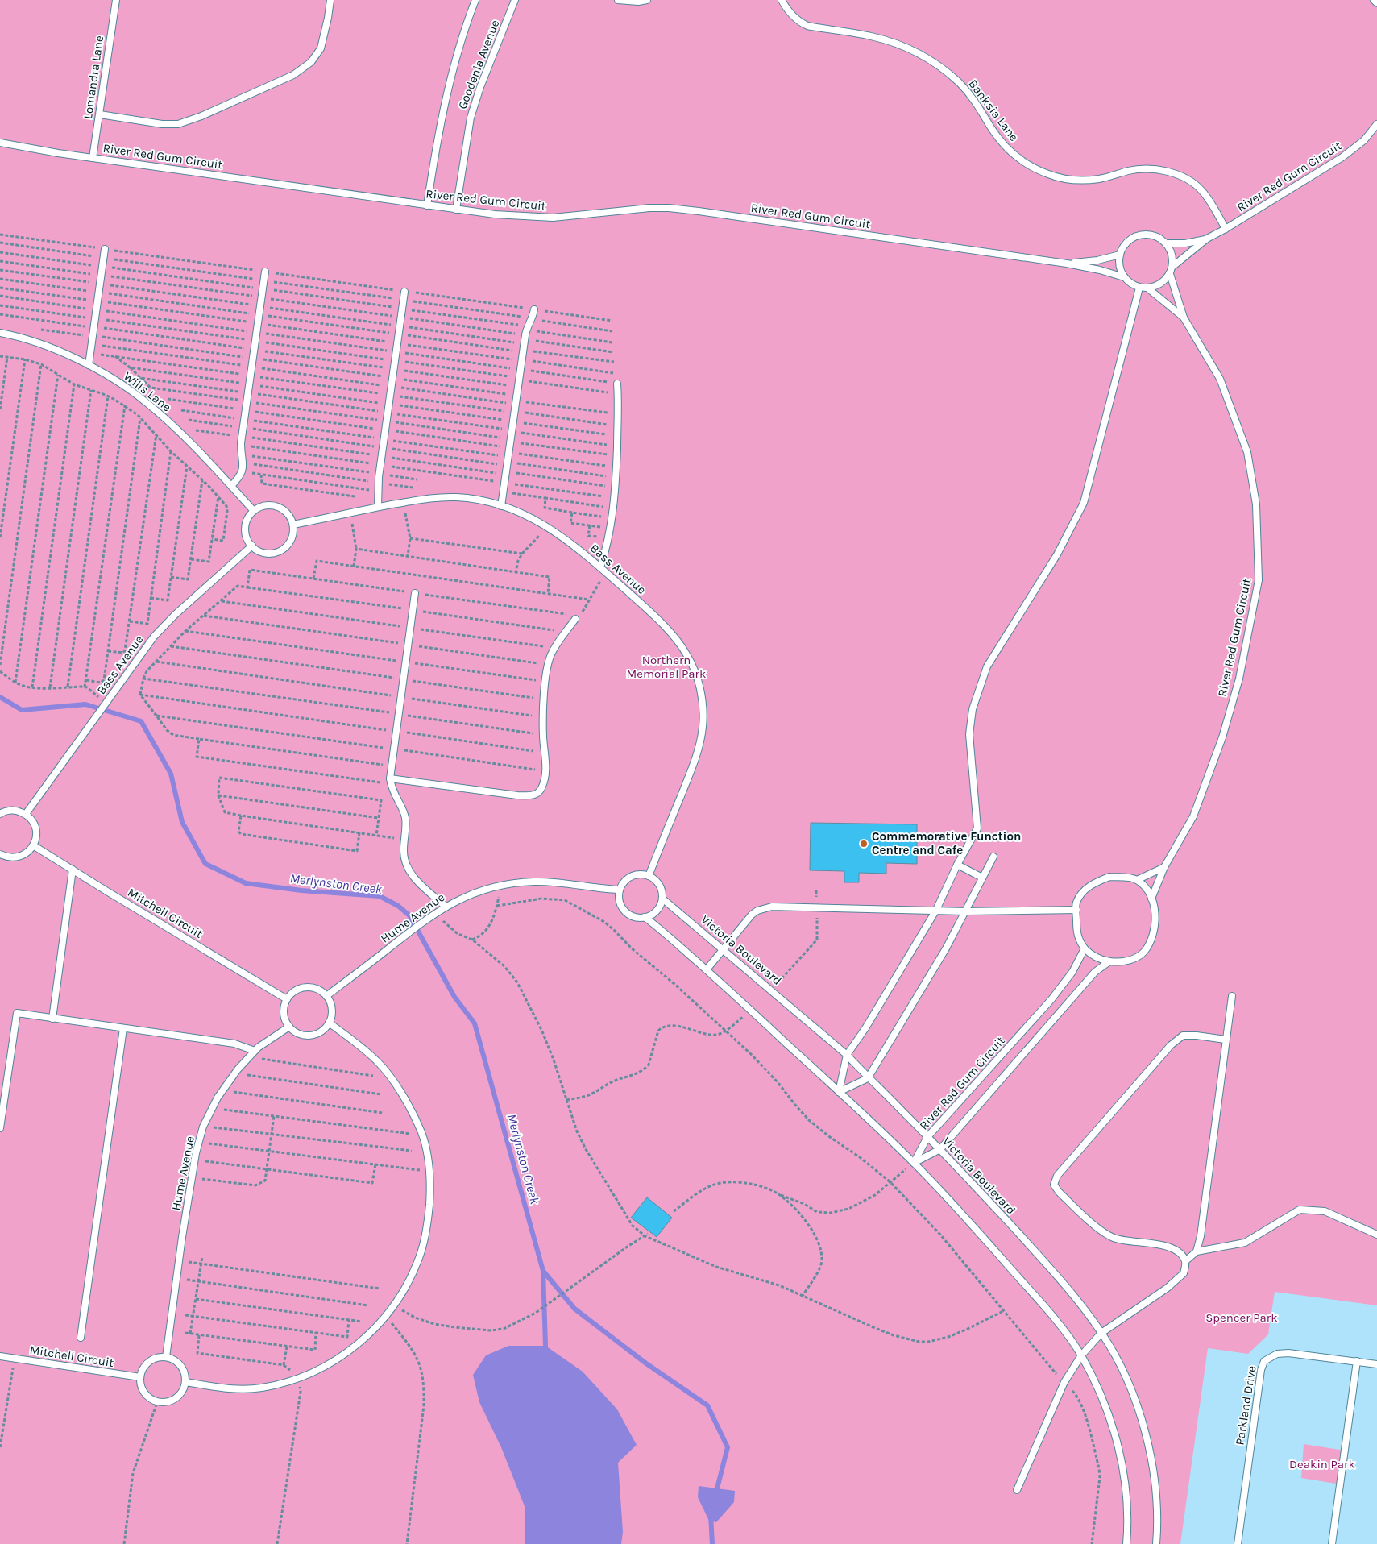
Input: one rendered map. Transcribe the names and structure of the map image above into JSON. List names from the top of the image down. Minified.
{"streets":{"lane":["Goodenia Avenue","Lomandra Lane","Banksia Lane","River Red Gum Circuit","Wills Lane","Bass Avenue","Mitchell Circuit","Hume Avenue","Victoria Boulevard","Parkland Drive"]},"crossings":[["Goodenia Avenue","River Red Gum Circuit"],["Lomandra Lane","River Red Gum Circuit"],["Banksia Lane","River Red Gum Circuit"],["River Red Gum Circuit","Victoria Boulevard"],["Wills Lane","Bass Avenue"],["Bass Avenue","Hume Avenue"],["Bass Avenue","Victoria Boulevard"],["Mitchell Circuit","Hume Avenue"],["Hume Avenue","Victoria Boulevard"]],"water":["Merlynston Creek"],"parks":["Northern Memorial Park","Spencer Park","Deakin Park"],"places":["Commemorative Function Centre and Cafe"]}
